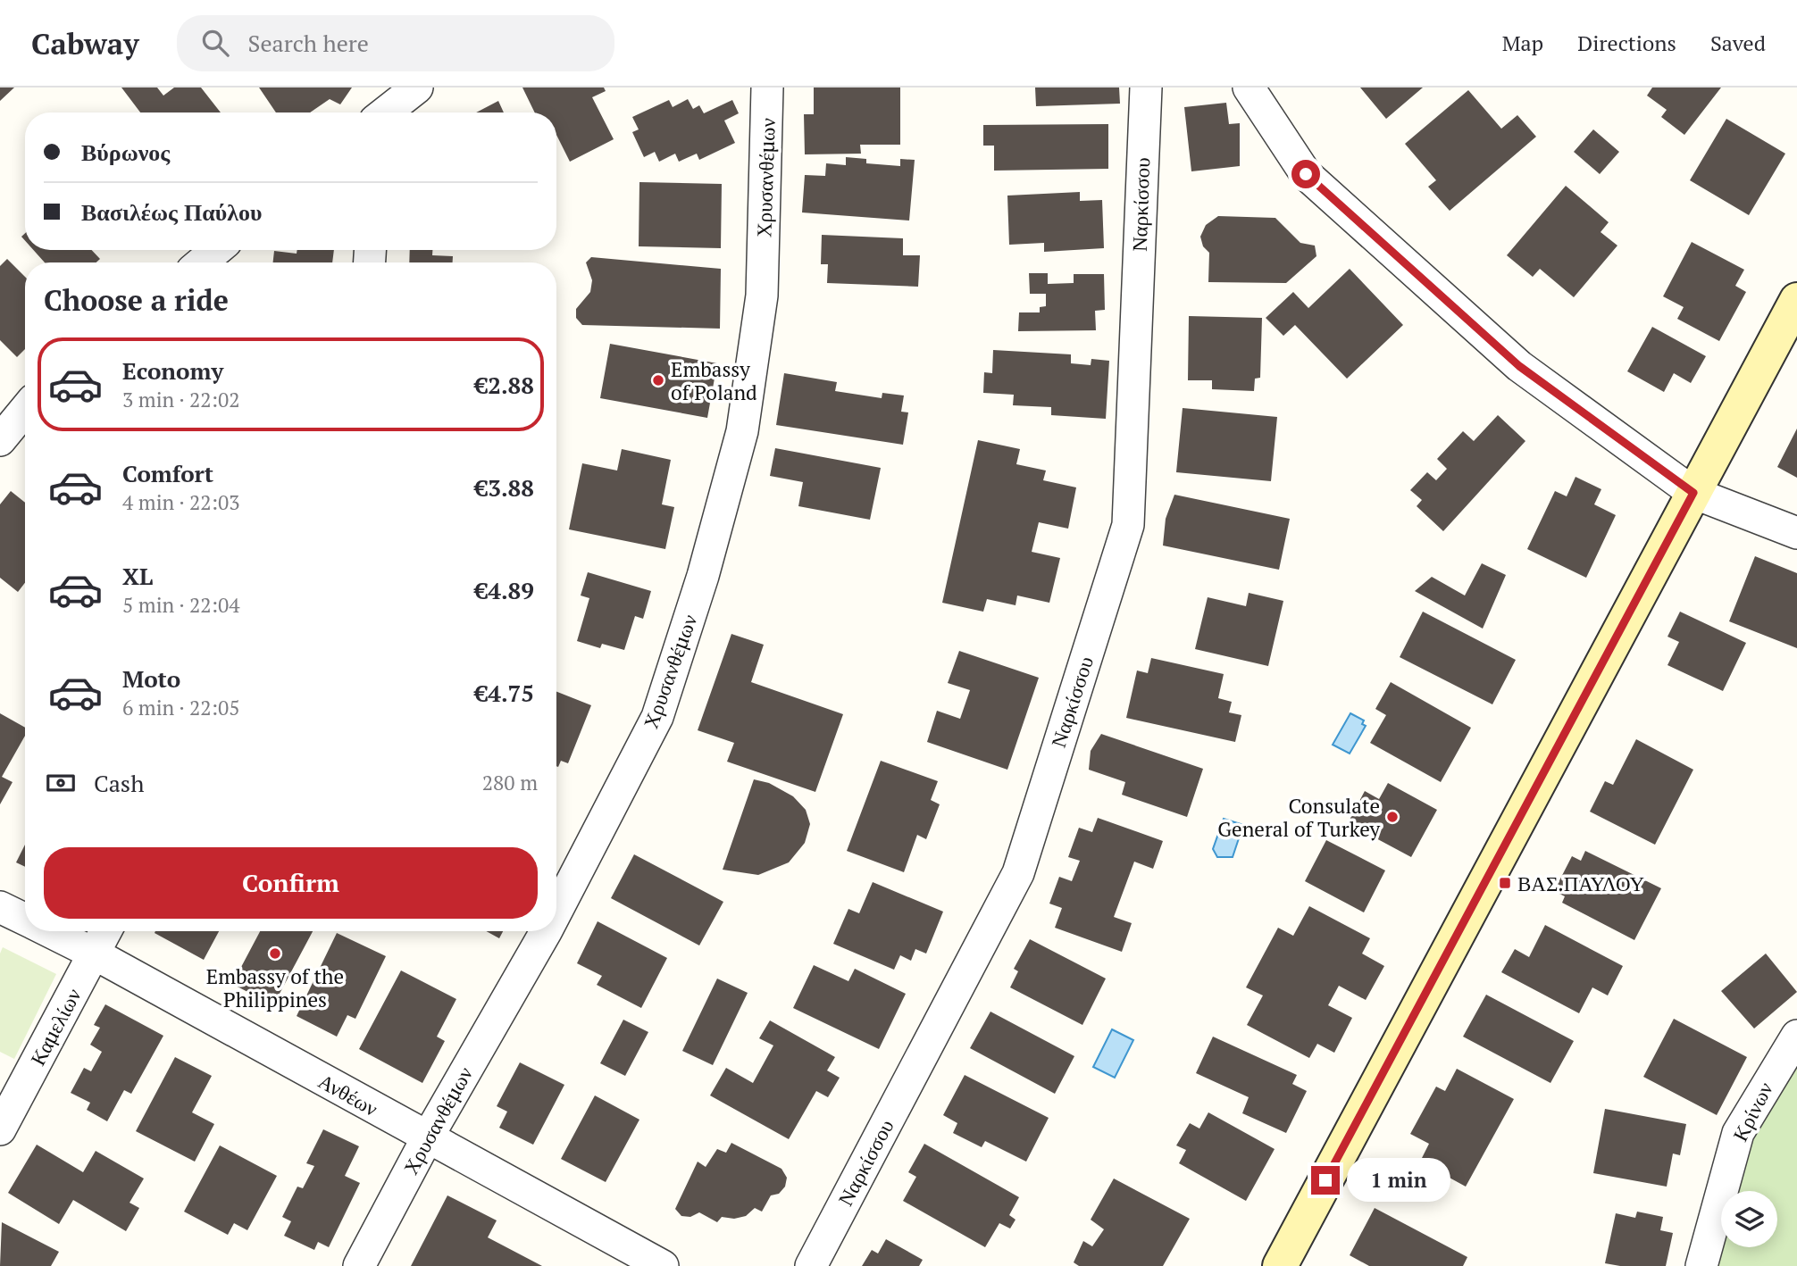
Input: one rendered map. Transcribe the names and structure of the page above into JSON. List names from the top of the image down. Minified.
{"streets":{"street":["Χρυσανθέμων","Ναρκίσσου","Καμελίων","Ανθέων","Κρίνων"]},"crossings":[["Χρυσανθέμων","Ανθέων"],["Καμελίων","Ανθέων"]],"places":{"other":["Embassy of Poland","Consulate General of Turkey","Embassy of the Philippines"],"transit":["ΒΑΣ.ΠΑΥΛΟΥ"]},"page":{"header":"Cabway","search":"Search here","nav":["Map","Directions","Saved"],"banner":["Βύρωνος","Βασιλέως Παύλου"],"heading":"Choose a ride","list":[{"name":"Economy","note":"3 min · 22:02","value":"€2.88"},{"name":"Comfort","note":"4 min · 22:03","value":"€3.88"},{"name":"XL","note":"5 min · 22:04","value":"€4.89"},{"name":"Moto","note":"6 min · 22:05","value":"€4.75"}],"pay":["Cash","280 m"],"buttons":"Confirm","bubble":"1 min"}}
